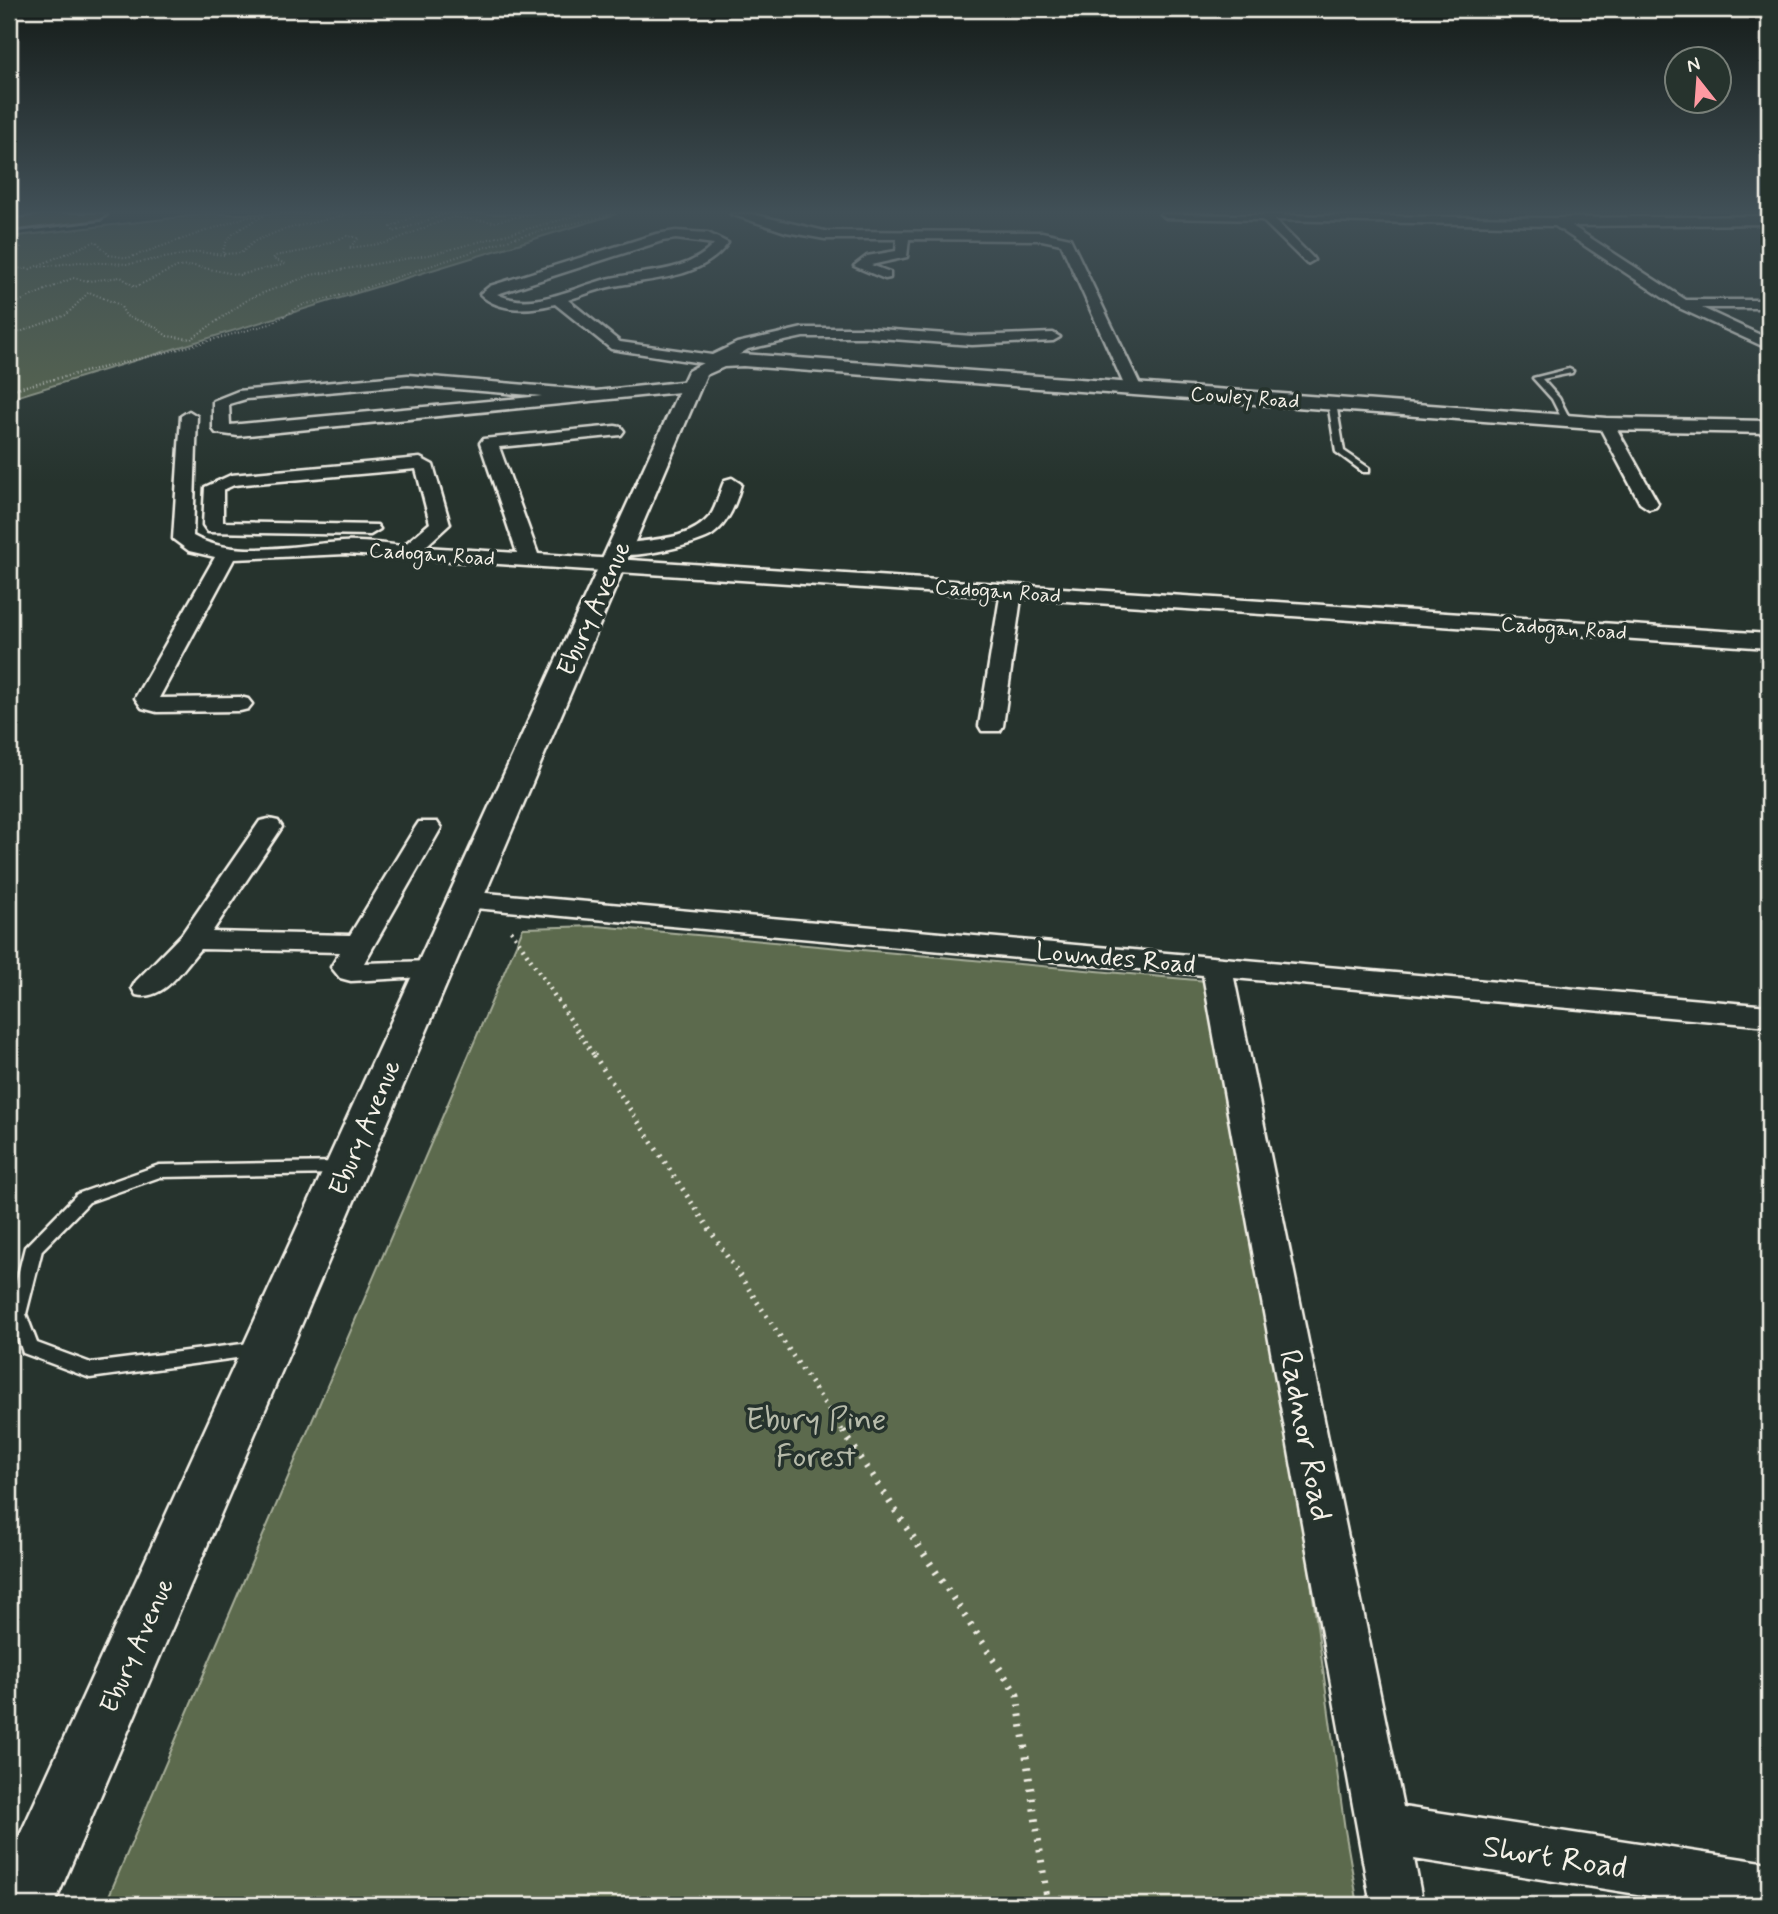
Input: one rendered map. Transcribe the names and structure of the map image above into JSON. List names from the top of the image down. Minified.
{"streets":{"street":["Cowley Road","Cadogan Road","Ebury Avenue","Lowndes Road","Radnor Road","Short Road"]},"crossings":[["Cowley Road","Ebury Avenue"],["Cadogan Road","Ebury Avenue"],["Ebury Avenue","Lowndes Road"],["Lowndes Road","Radnor Road"],["Radnor Road","Short Road"]],"parks":["Ebury Pine Forest"],"north":"top"}
